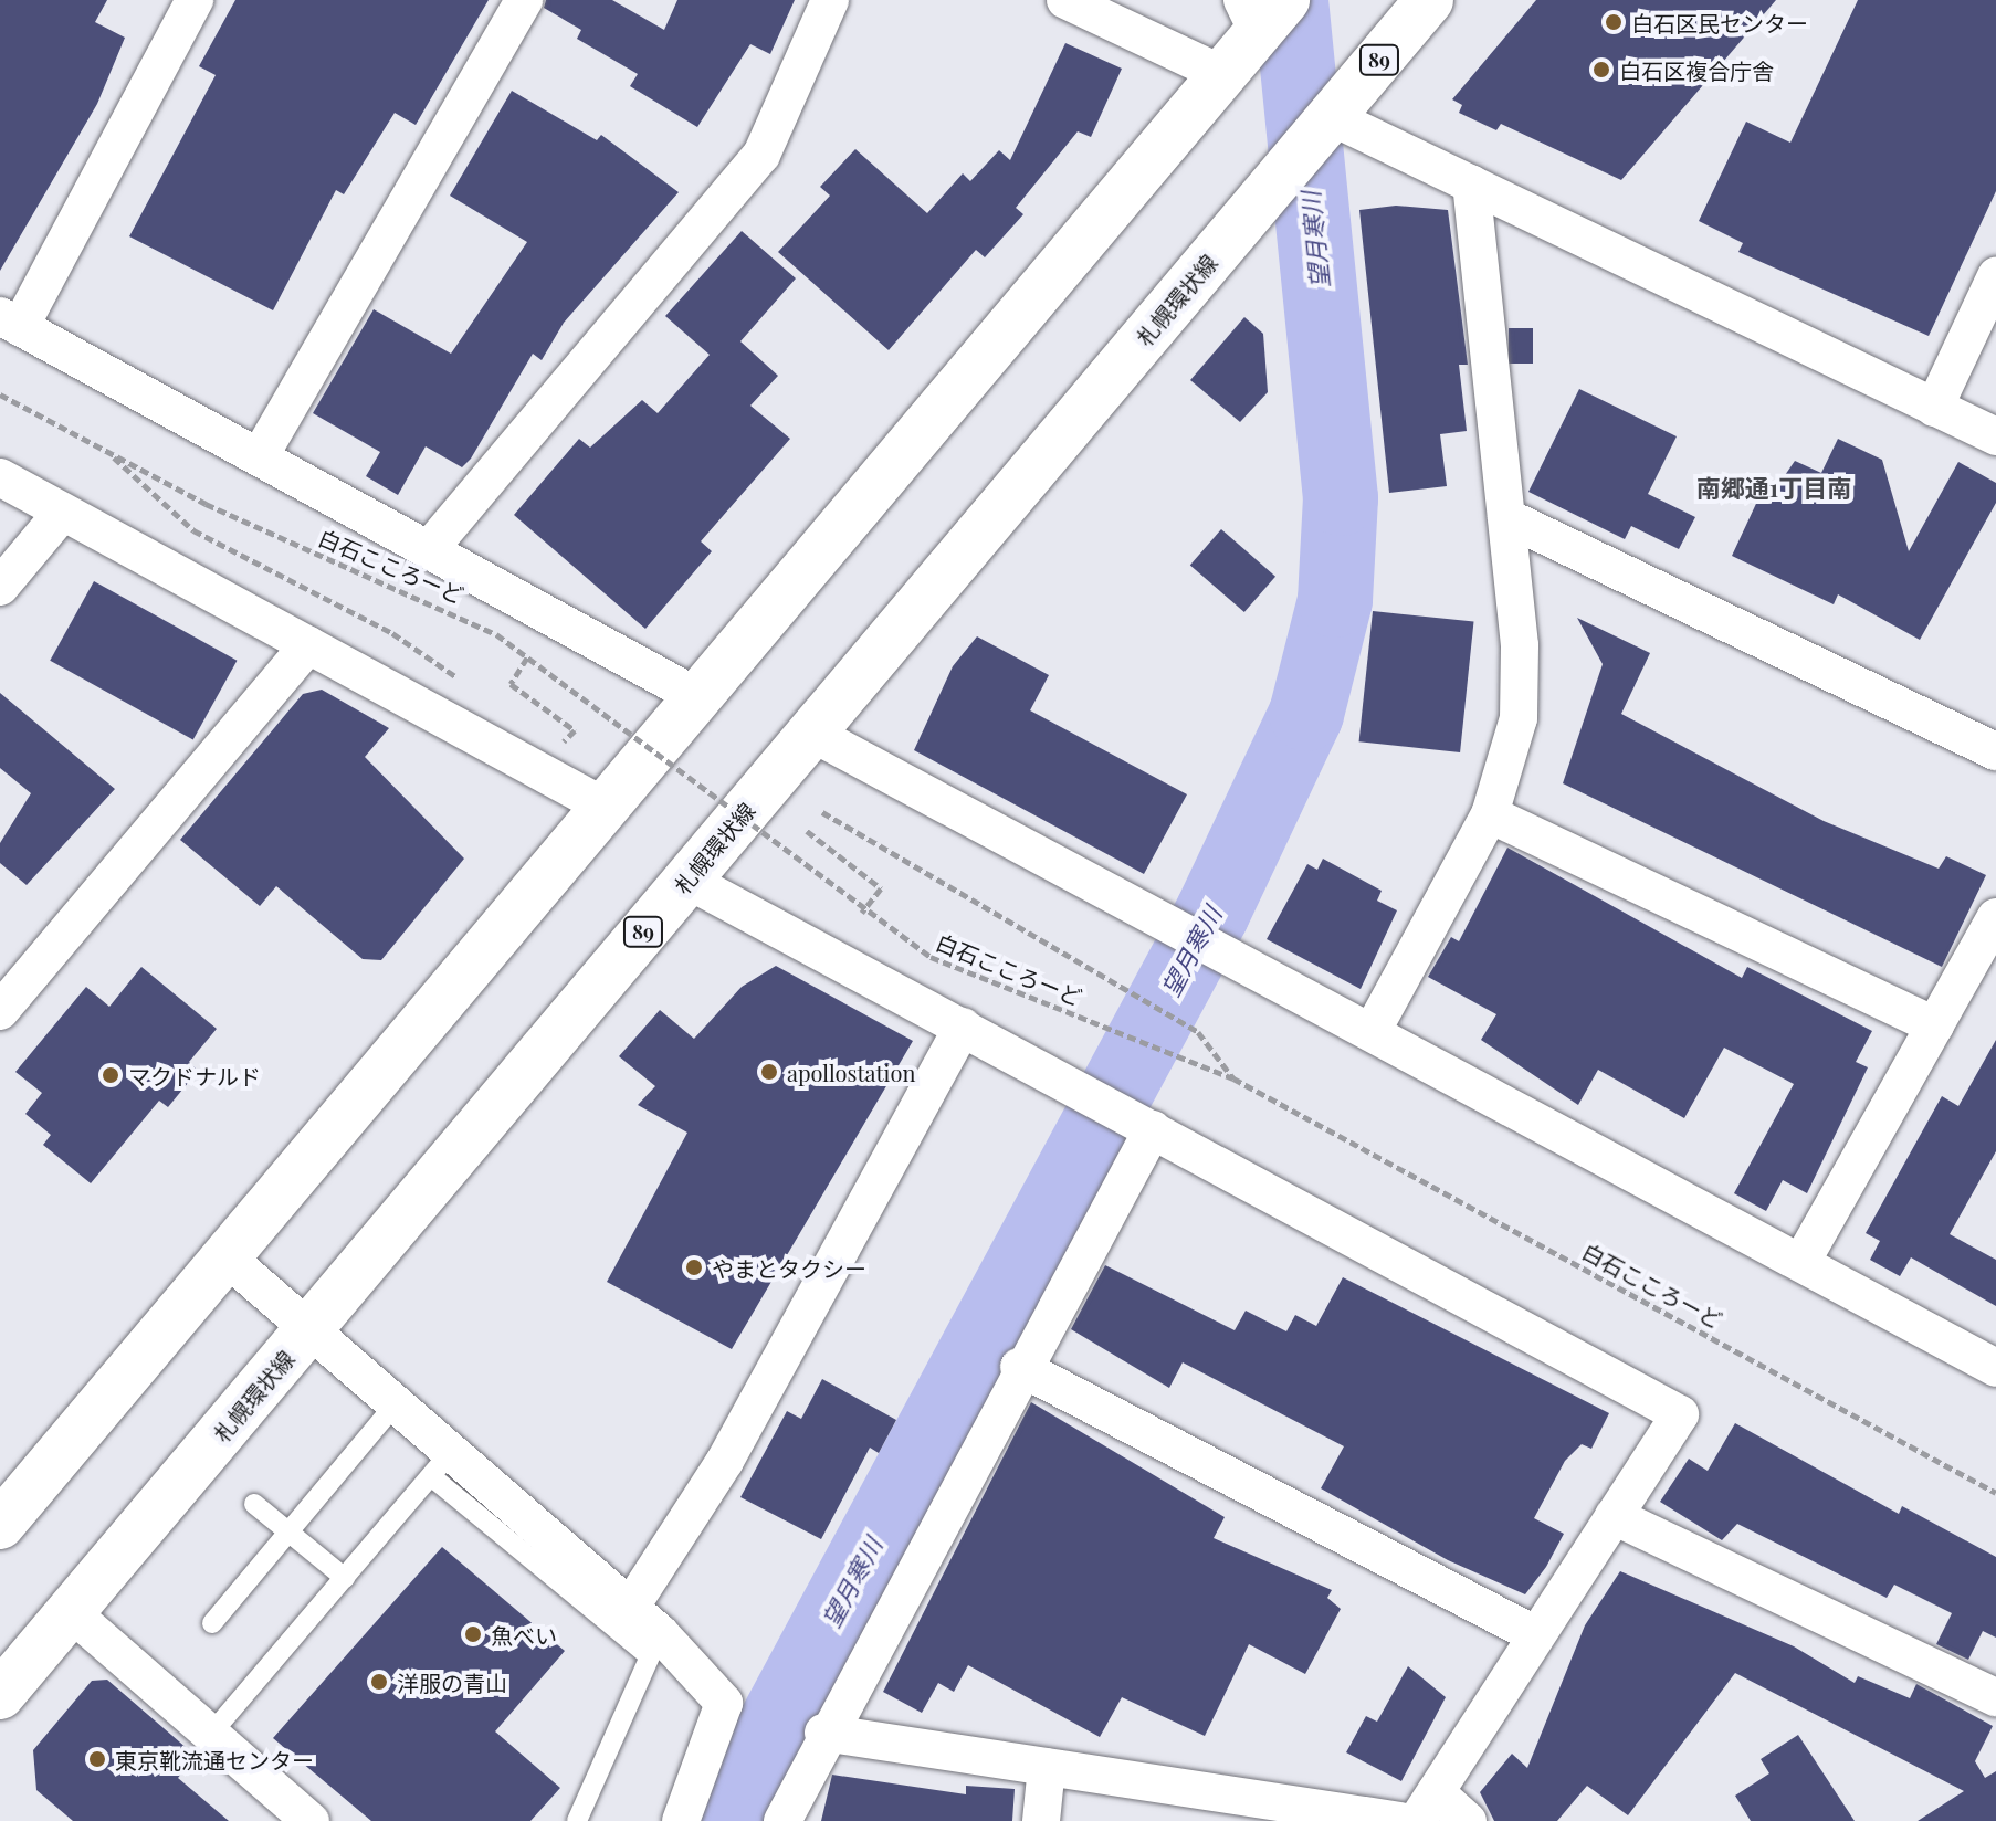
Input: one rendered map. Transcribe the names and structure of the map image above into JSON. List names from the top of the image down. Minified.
{"streets":{"main road":["89","札幌環状線"],"path":["白石こころーど"]},"districts":["南郷通1丁目南"],"water":["望月寒川"],"places":["白石区民センター","白石区複合庁舎","apollostation","マクドナルド","やまとタクシー","魚べい","洋服の青山","東京靴流通センター"]}
